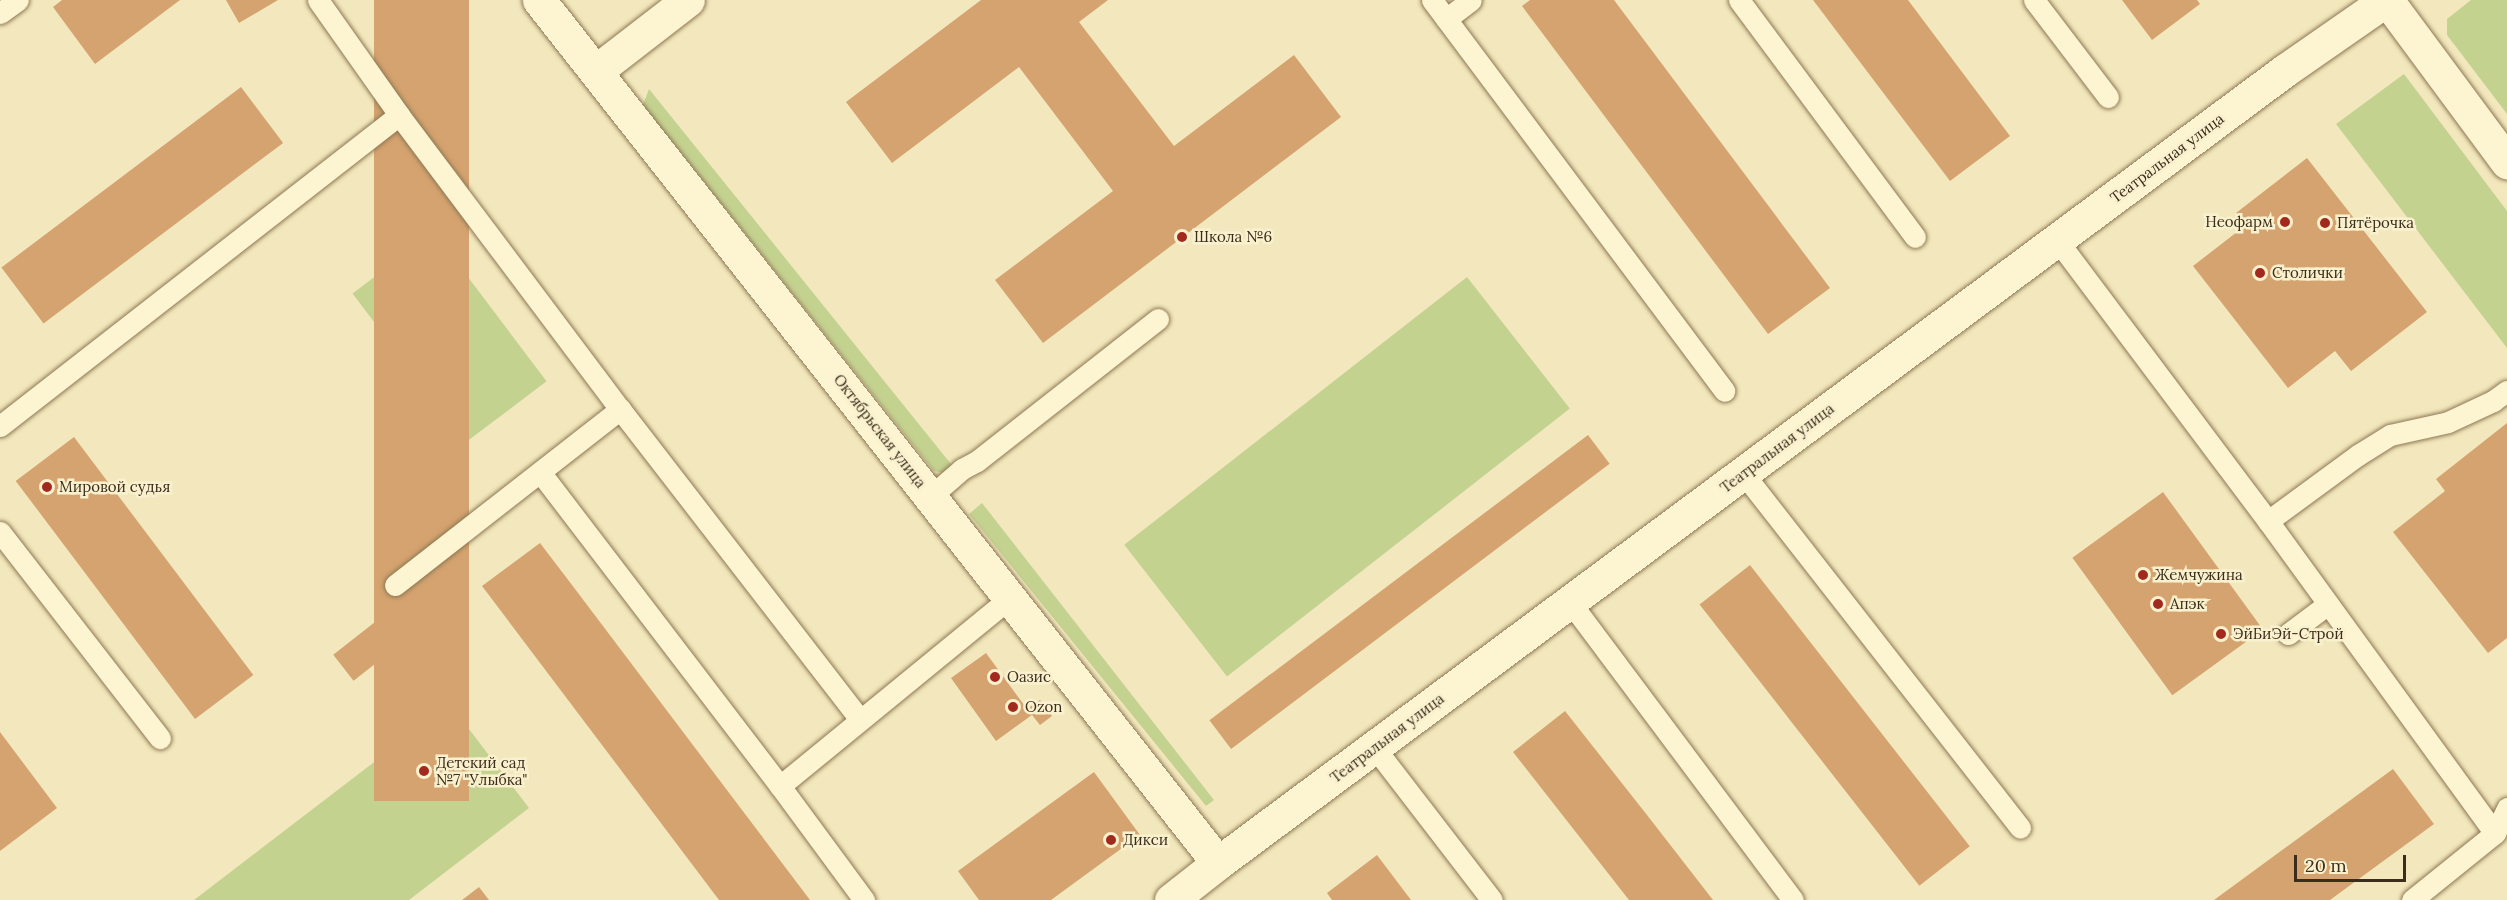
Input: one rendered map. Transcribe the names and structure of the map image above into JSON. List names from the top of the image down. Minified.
{"streets":{"street":["Театральная улица","Октябрьская улица"]},"crossings":[["Театральная улица","Октябрьская улица"]],"places":["Неофарм","Пятёрочка","Школа №6","Столички","Мировой судья","Жемчужина","Апэк","ЭйБиЭй-Строй","Оазис","Ozon","Детский сад №7 \"Улыбка\"","Дикси"],"scale_bar":"20 m"}
